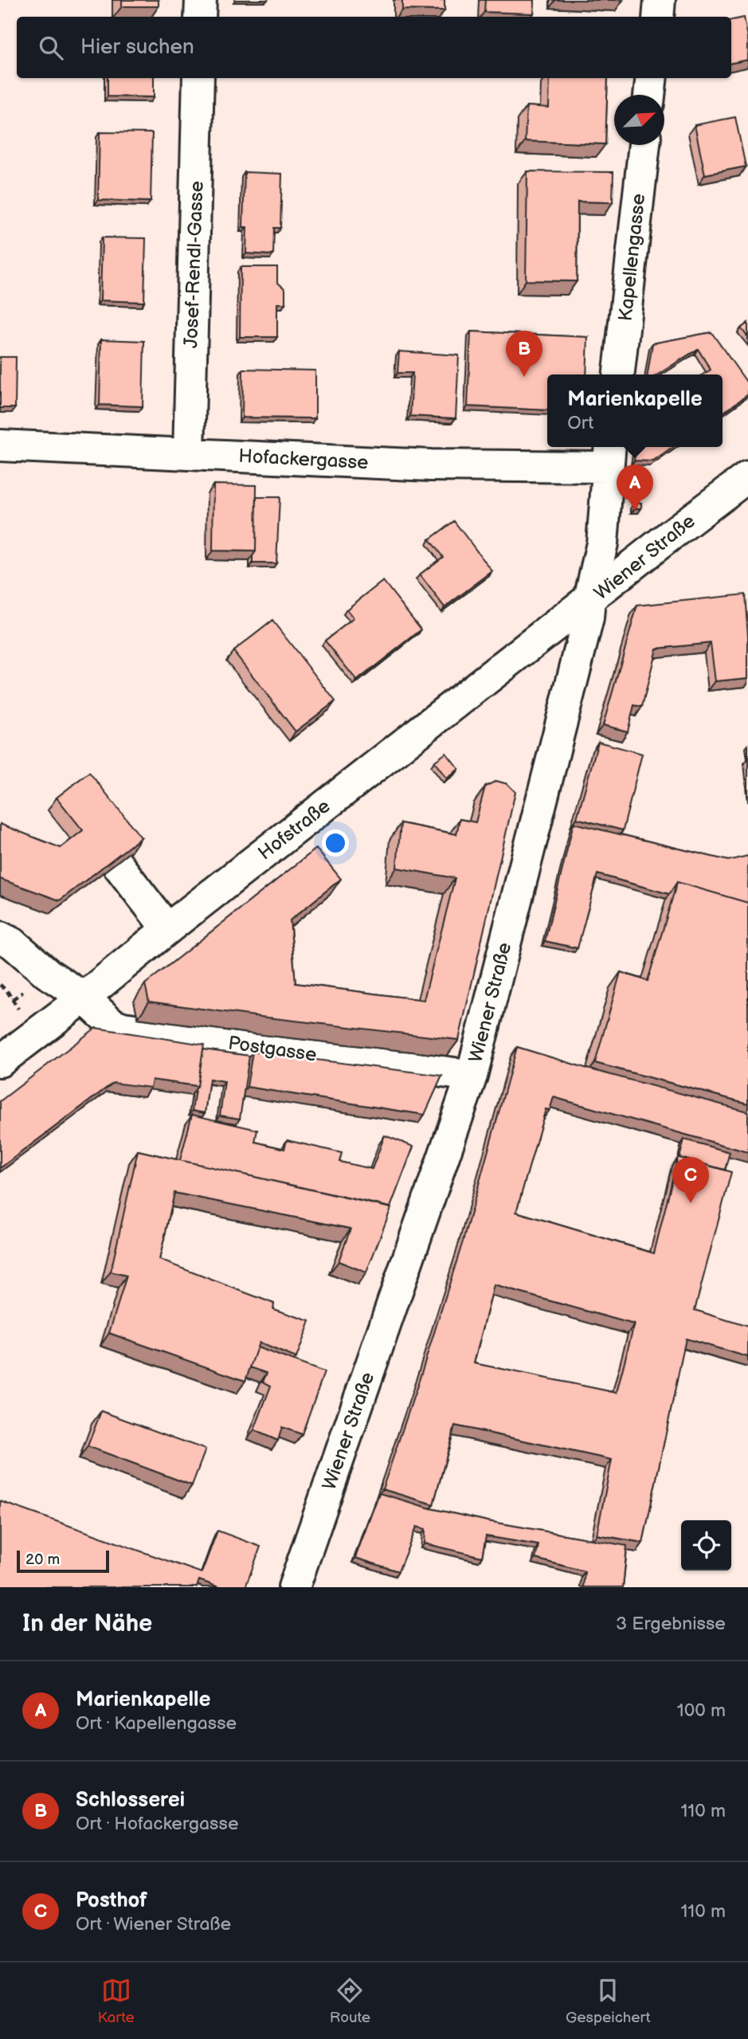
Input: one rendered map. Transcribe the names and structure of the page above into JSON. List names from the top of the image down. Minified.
{"streets":{"street":["Kapellengasse","Josef-Rendl-Gasse","Hofackergasse","Wiener Straße","Hofstraße","Postgasse"]},"crossings":[["Josef-Rendl-Gasse","Hofackergasse"],["Wiener Straße","Hofstraße"],["Wiener Straße","Postgasse"],["Hofstraße","Postgasse"]],"scale_bar":"20 m","north":"top right","page":{"search":"Hier suchen","pins":["B","A","C"],"popup":["Marienkapelle","Ort"],"scale":"20 m","heading":["In der Nähe","3 Ergebnisse"],"list":[{"mark":"A","name":"Marienkapelle","note":"Ort · Kapellengasse","value":"100 m"},{"mark":"B","name":"Schlosserei","note":"Ort · Hofackergasse","value":"110 m"},{"mark":"C","name":"Posthof","note":"Ort · Wiener Straße","value":"110 m"}],"nav":["Karte","Route","Gespeichert"]}}
